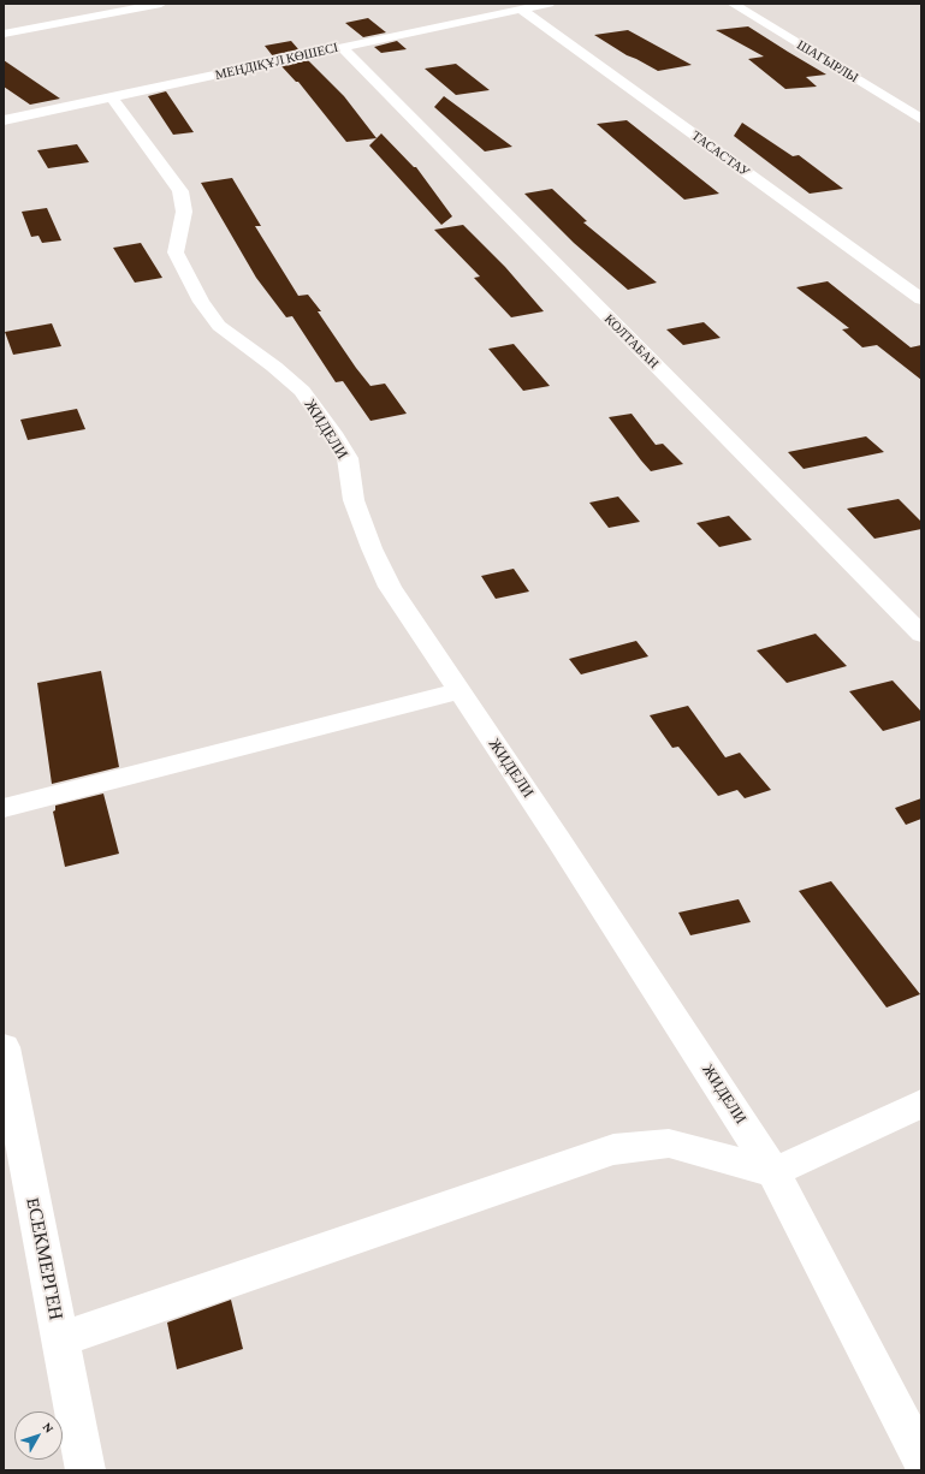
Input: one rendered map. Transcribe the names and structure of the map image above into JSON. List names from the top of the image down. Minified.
{"streets":{"street":["МЕҢДІҚҰЛ КӨШЕСІ","ШАГЫРЛЫ","ТАСАСТАУ","КОЛТАБАН","ЖИДЕЛИ","EСЕКМЕРГЕН"]},"crossings":[["МЕҢДІҚҰЛ КӨШЕСІ","ТАСАСТАУ"],["МЕҢДІҚҰЛ КӨШЕСІ","КОЛТАБАН"],["МЕҢДІҚҰЛ КӨШЕСІ","ЖИДЕЛИ"]],"north":"top right"}
